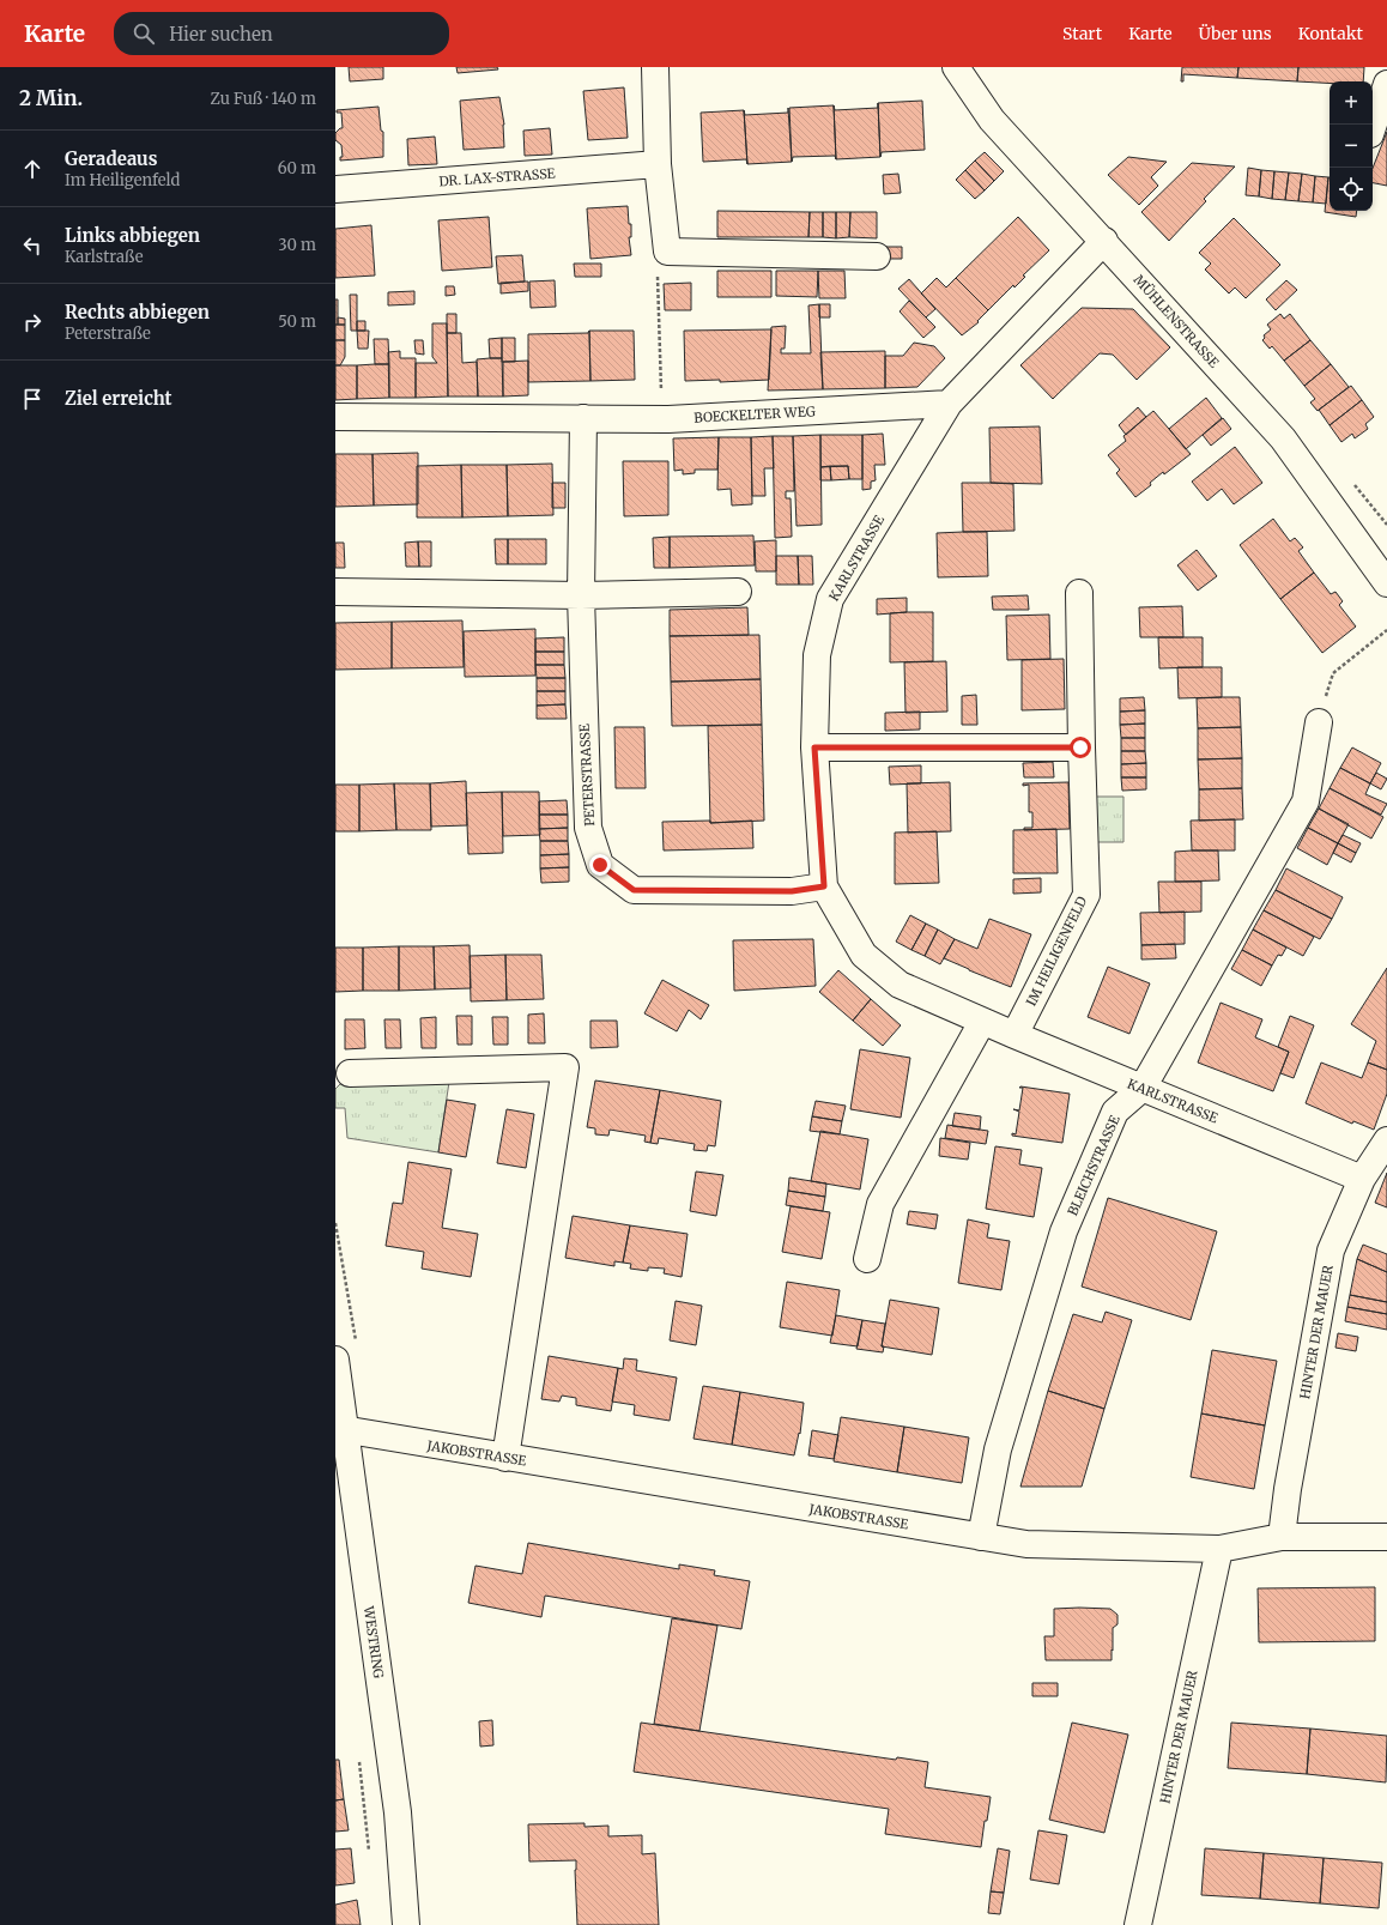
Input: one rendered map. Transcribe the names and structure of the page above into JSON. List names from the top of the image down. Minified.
{"streets":{"street":["DR. LAX-STRASSE","MÜHLENSTRASSE","BOECKELTER WEG","KARLSTRASSE","PETERSTRASSE","IM HEILIGENFELD","BLEICHSTRASSE","HINTER DER MAUER","JAKOBSTRASSE","WESTRING"]},"crossings":[["BOECKELTER WEG","KARLSTRASSE"],["BOECKELTER WEG","PETERSTRASSE"],["KARLSTRASSE","PETERSTRASSE"],["KARLSTRASSE","IM HEILIGENFELD"],["KARLSTRASSE","BLEICHSTRASSE"],["KARLSTRASSE","HINTER DER MAUER"],["BLEICHSTRASSE","JAKOBSTRASSE"],["HINTER DER MAUER","JAKOBSTRASSE"],["JAKOBSTRASSE","WESTRING"]],"page":{"header":"Karte","search":"Hier suchen","nav":["Start","Karte","Über uns","Kontakt"],"heading":["2 Min.","Zu Fuß · 140 m"],"map_buttons":["+","−"],"list":[["Geradeaus","Im Heiligenfeld","60 m"],["Links abbiegen","Karlstraße","30 m"],["Rechts abbiegen","Peterstraße","50 m"],"Ziel erreicht"]}}
